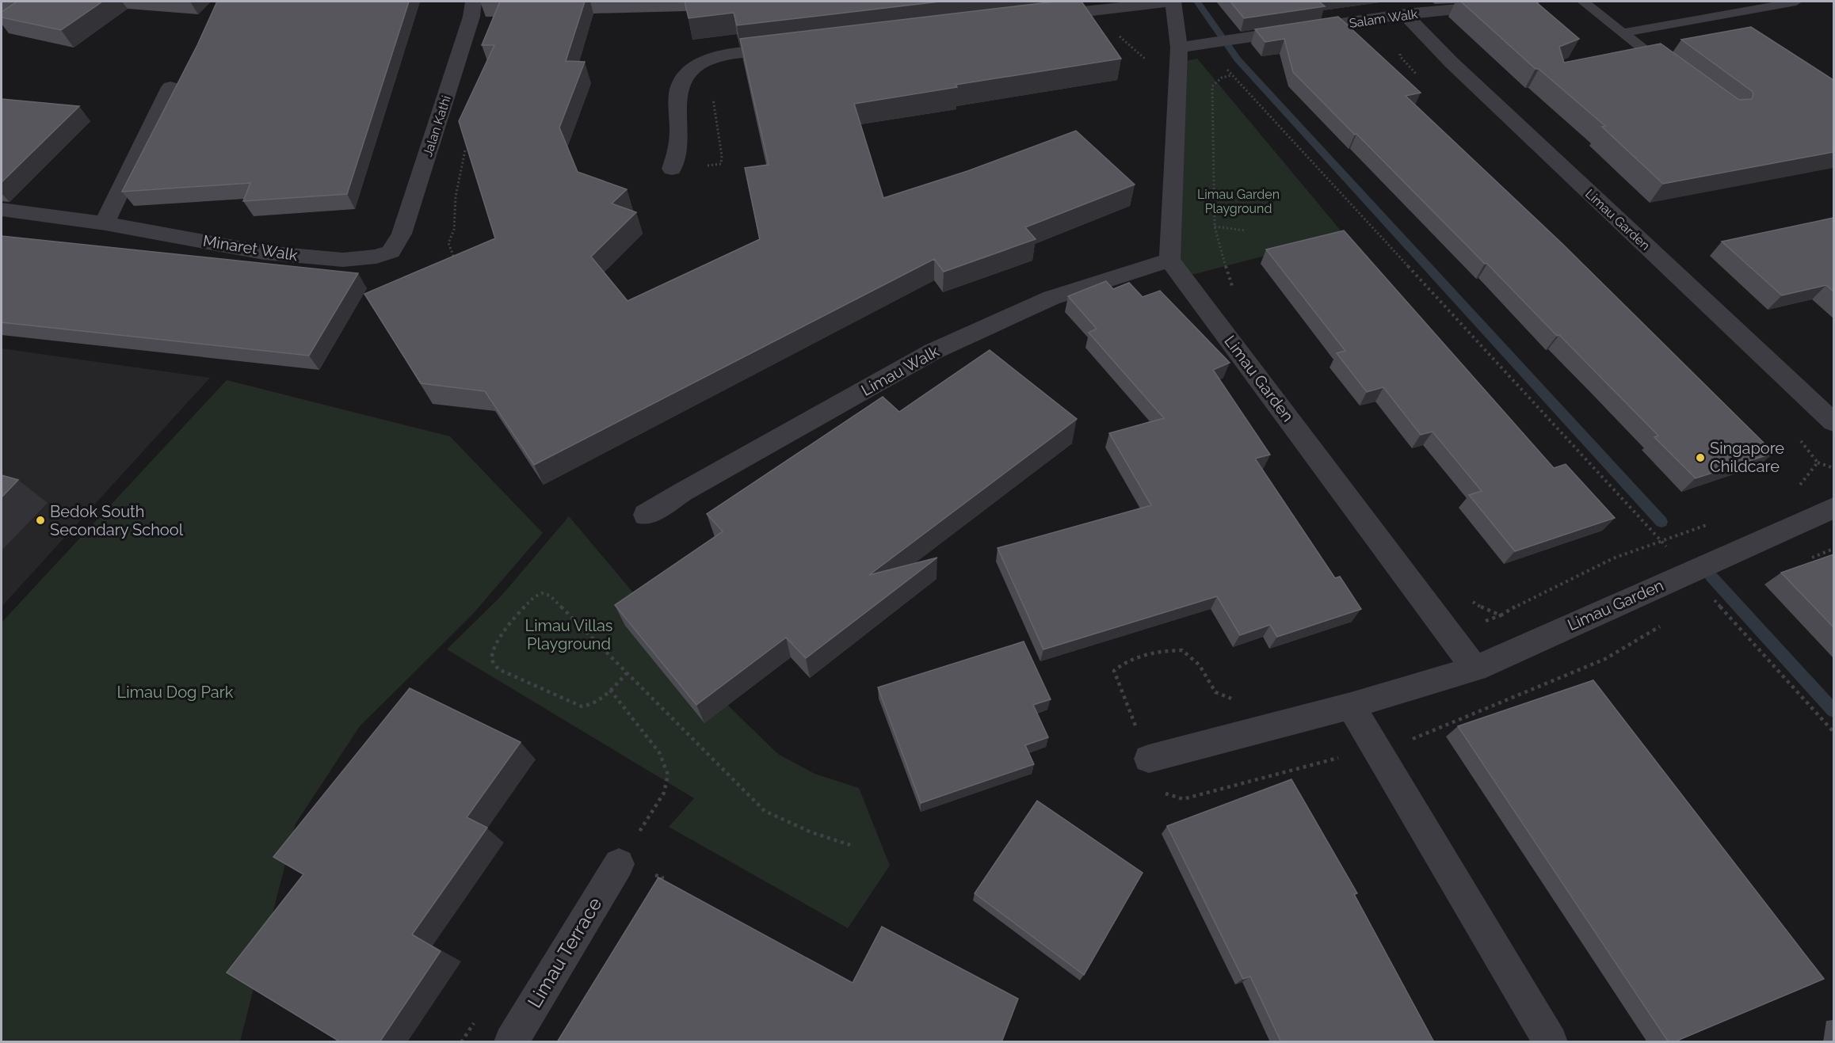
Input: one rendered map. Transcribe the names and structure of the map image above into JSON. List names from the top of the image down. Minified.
{"streets":{"street":["Salam Walk","Jalan Kathi","Limau Garden","Minaret Walk","Limau Walk","Limau Terrace"]},"crossings":[["Salam Walk","Limau Garden"],["Jalan Kathi","Minaret Walk"],["Limau Garden","Limau Walk"]],"parks":["Limau Garden Playground","Limau Villas Playground","Limau Dog Park"],"places":["Singapore Childcare","Bedok South Secondary School"]}
